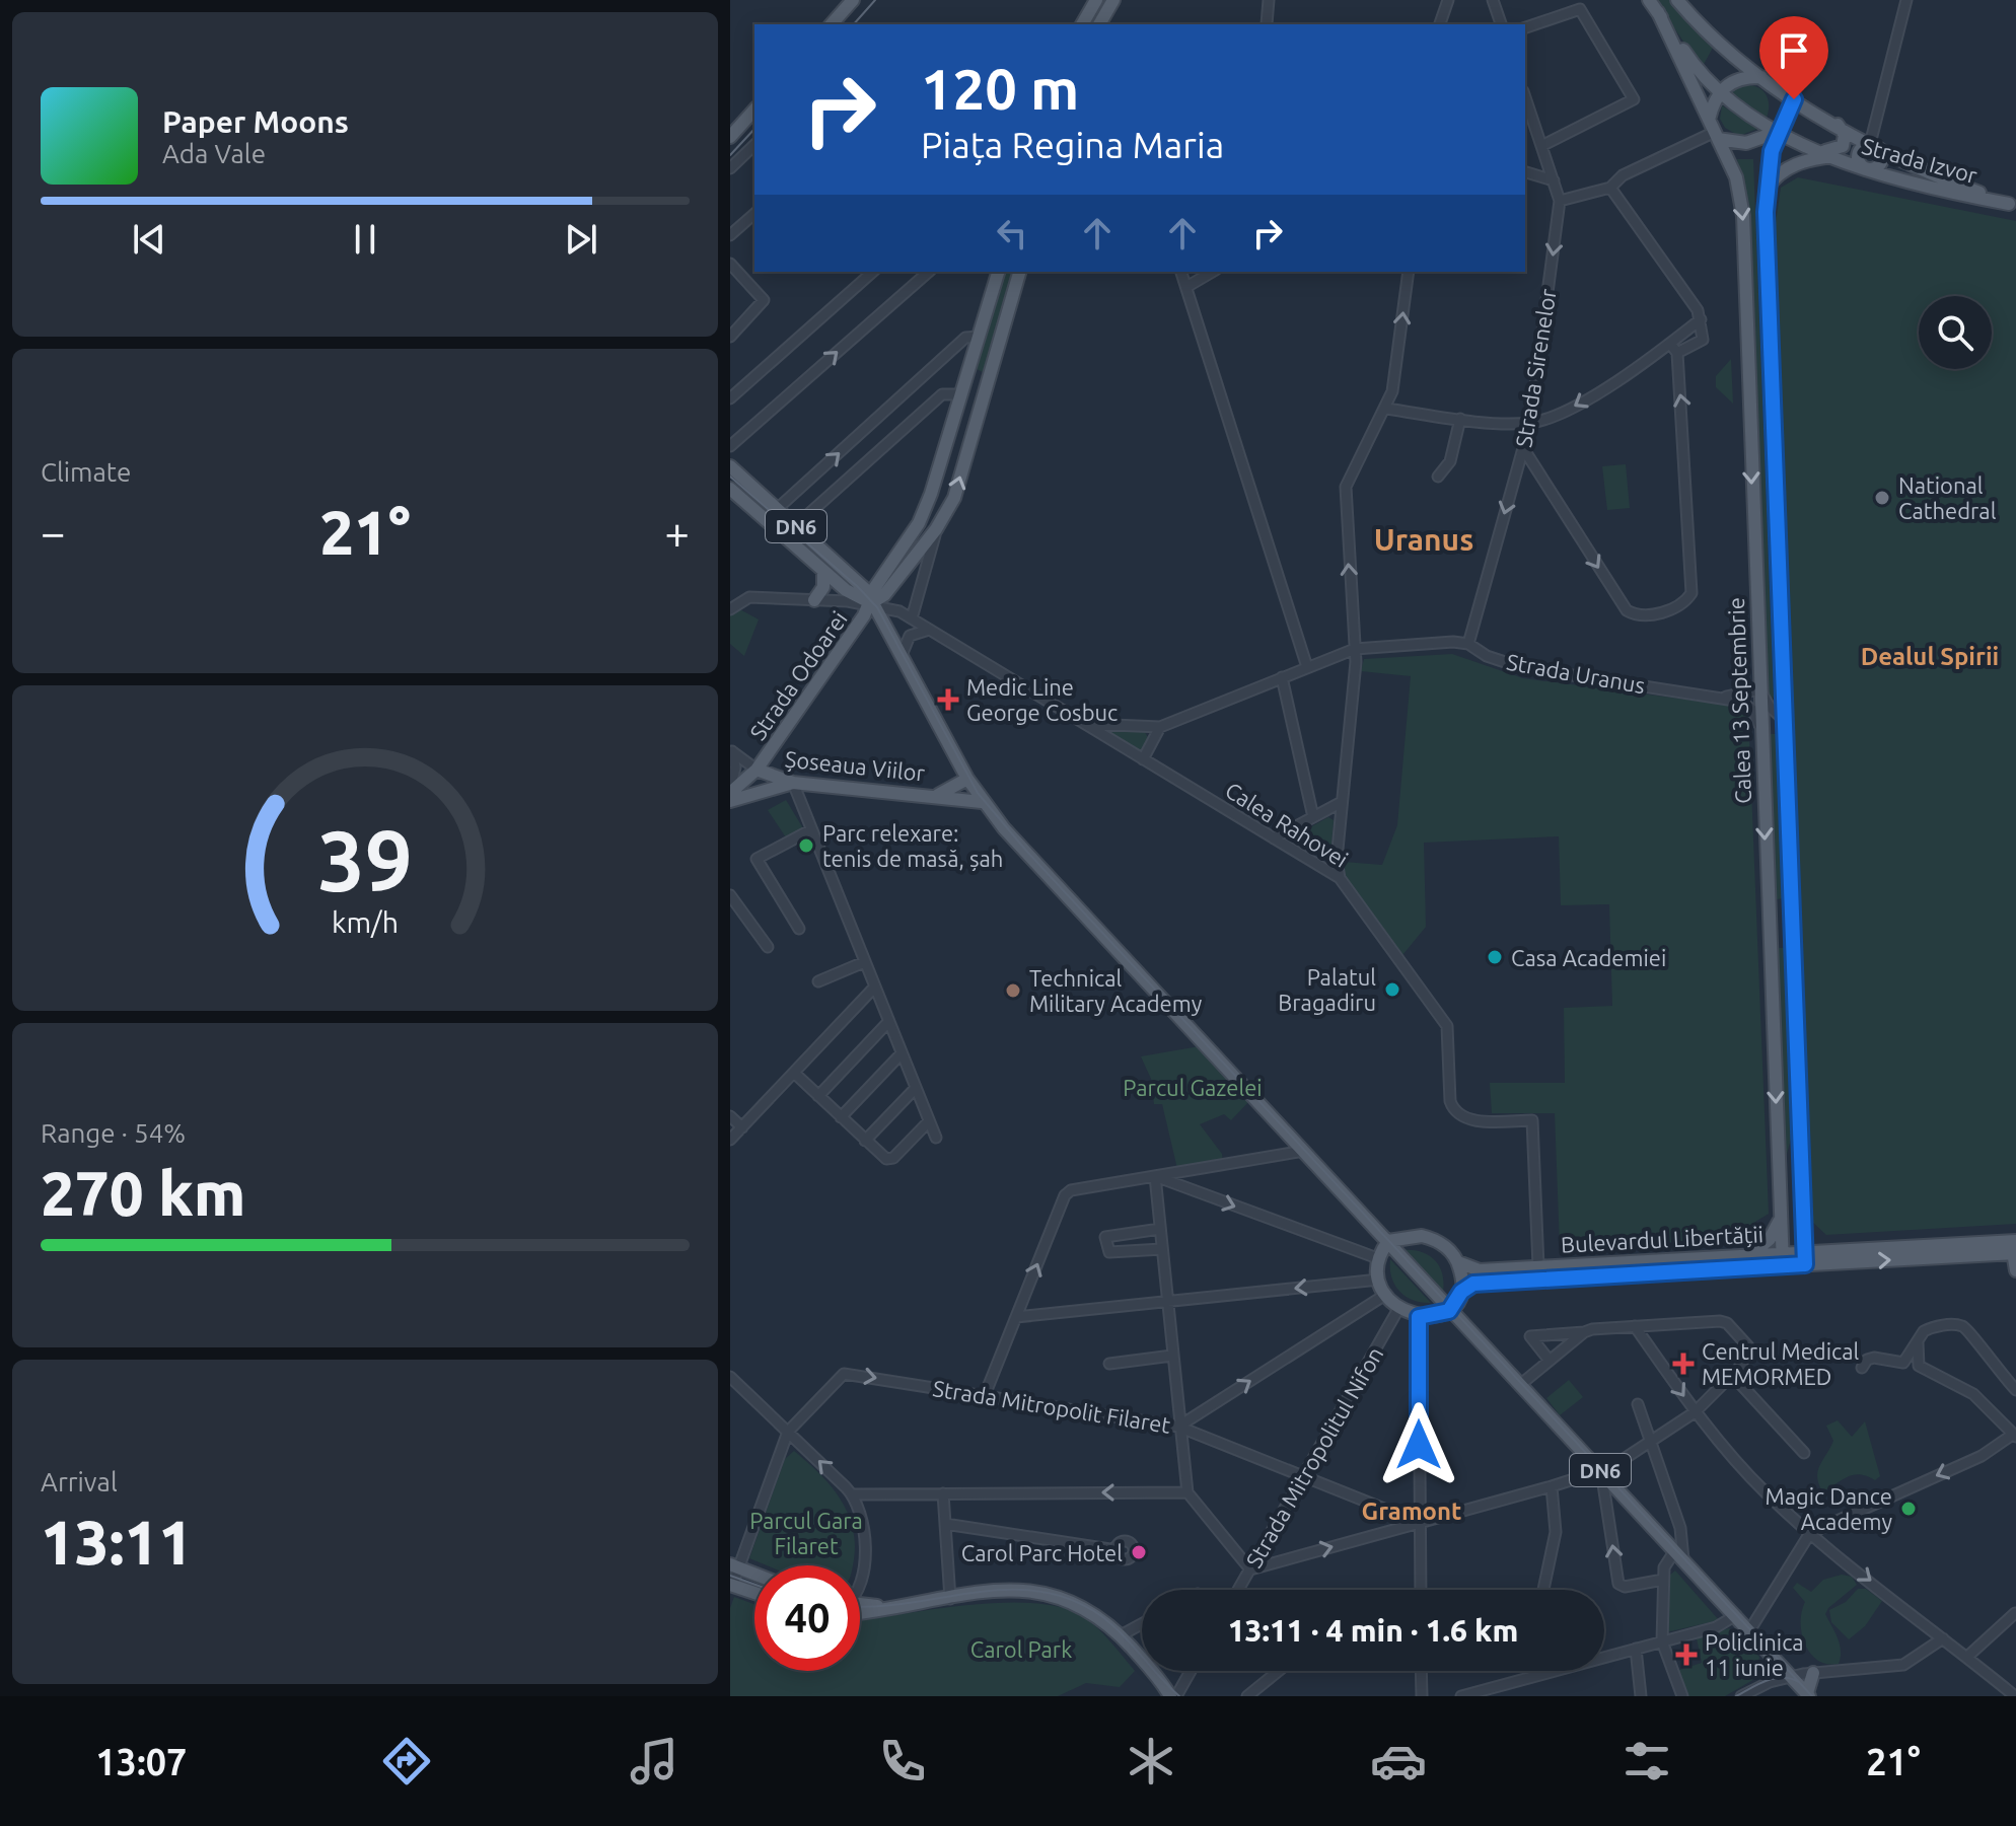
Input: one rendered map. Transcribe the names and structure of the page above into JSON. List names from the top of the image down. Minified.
{"streets":{"main road":["Strada Izvor","DN6","Strada Odoarei","Calea 13 Septembrie","Șoseaua Viilor","Calea Rahovei","Bulevardul Libertății"],"street":["Strada Sirenelor","Strada Uranus","Strada Mitropolit Filaret","Strada Mitropolitul Nifon"]},"crossings":[["Strada Izvor","Calea 13 Septembrie"],["Strada Sirenelor","Strada Uranus"],["DN6","Strada Odoarei"],["DN6","Șoseaua Viilor"],["DN6","Calea Rahovei"],["Strada Uranus","Calea 13 Septembrie"],["Strada Uranus","Calea Rahovei"],["Strada Odoarei","Șoseaua Viilor"],["Strada Odoarei","Calea Rahovei"],["Calea 13 Septembrie","Bulevardul Libertății"],["Calea Rahovei","Bulevardul Libertății"],["Strada Mitropolit Filaret","Strada Mitropolitul Nifon"]],"one_way":["Strada Sirenelor"],"districts":["Uranus","Dealul Spirii","Gramont"],"parks":["Parcul Gazelei","Parcul Gara Filaret","Carol Park"],"places":{"other":["National Cathedral","Parc relexare: tenis de masă, șah","Casa Academiei","Palatul Bragadiru","Technical Military Academy","Magic Dance Academy","Carol Parc Hotel"],"health":["Medic Line George Cosbuc","Centrul Medical MEMORMED","Policlinica 11 iunie"]},"page":{"turn":["120 m","Piața Regina Maria"],"song":["Paper Moons","Ada Vale"],"tile":["Climate",["Range · 54%","270 km"],["Arrival","13:11"]],"heat":["−","21°","+"],"limit":"40","trip":"13:11 · 4 min · 1.6 km","tabs":["13:07","21°"],"gauge":["39","km/h"]}}
